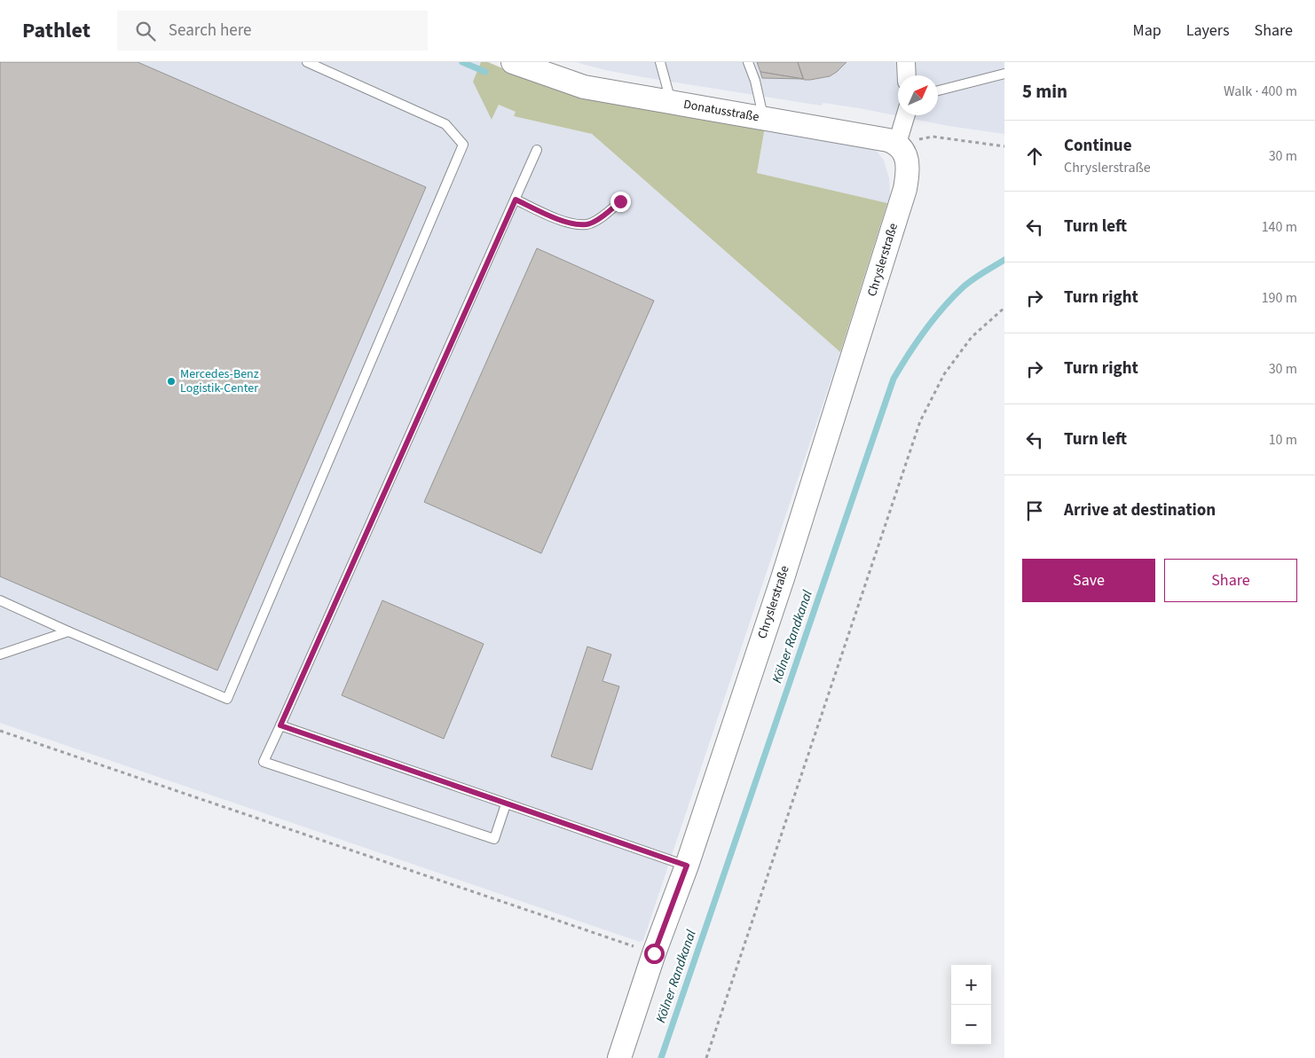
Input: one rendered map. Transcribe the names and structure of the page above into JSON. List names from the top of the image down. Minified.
{"streets":{"street":["Donatusstraße","Chryslerstraße"]},"crossings":[["Donatusstraße","Chryslerstraße"]],"water":["Kölner Randkanal"],"places":["Mercedes-Benz Logistik-Center"],"north":"top right","page":{"header":"Pathlet","search":"Search here","nav":["Map","Layers","Share"],"heading":["5 min","Walk · 400 m"],"list":[["Continue","Chryslerstraße","30 m"],["Turn left","140 m"],["Turn right","190 m"],["Turn right","30 m"],["Turn left","10 m"],"Arrive at destination"],"buttons":["Save","Share"],"map_buttons":["+","−"]}}
